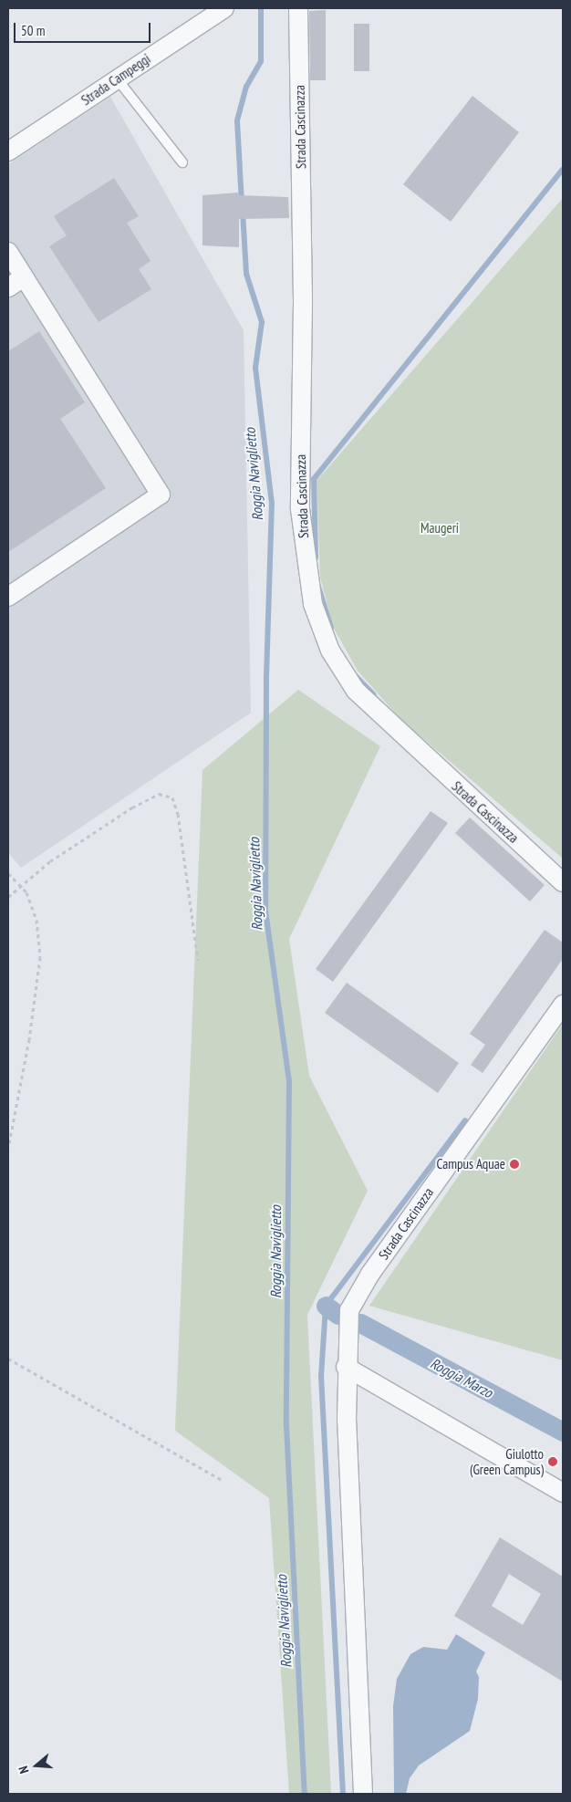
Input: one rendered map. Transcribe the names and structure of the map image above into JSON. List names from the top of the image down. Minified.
{"streets":{"street":["Strada Campeggi","Strada Cascinazza"]},"water":["Roggia Naviglietto","Roggia Marzo"],"parks":["Maugeri"],"places":["Campus Aquae","Giulotto (Green Campus)"],"scale_bar":"50 m","north":"left"}
